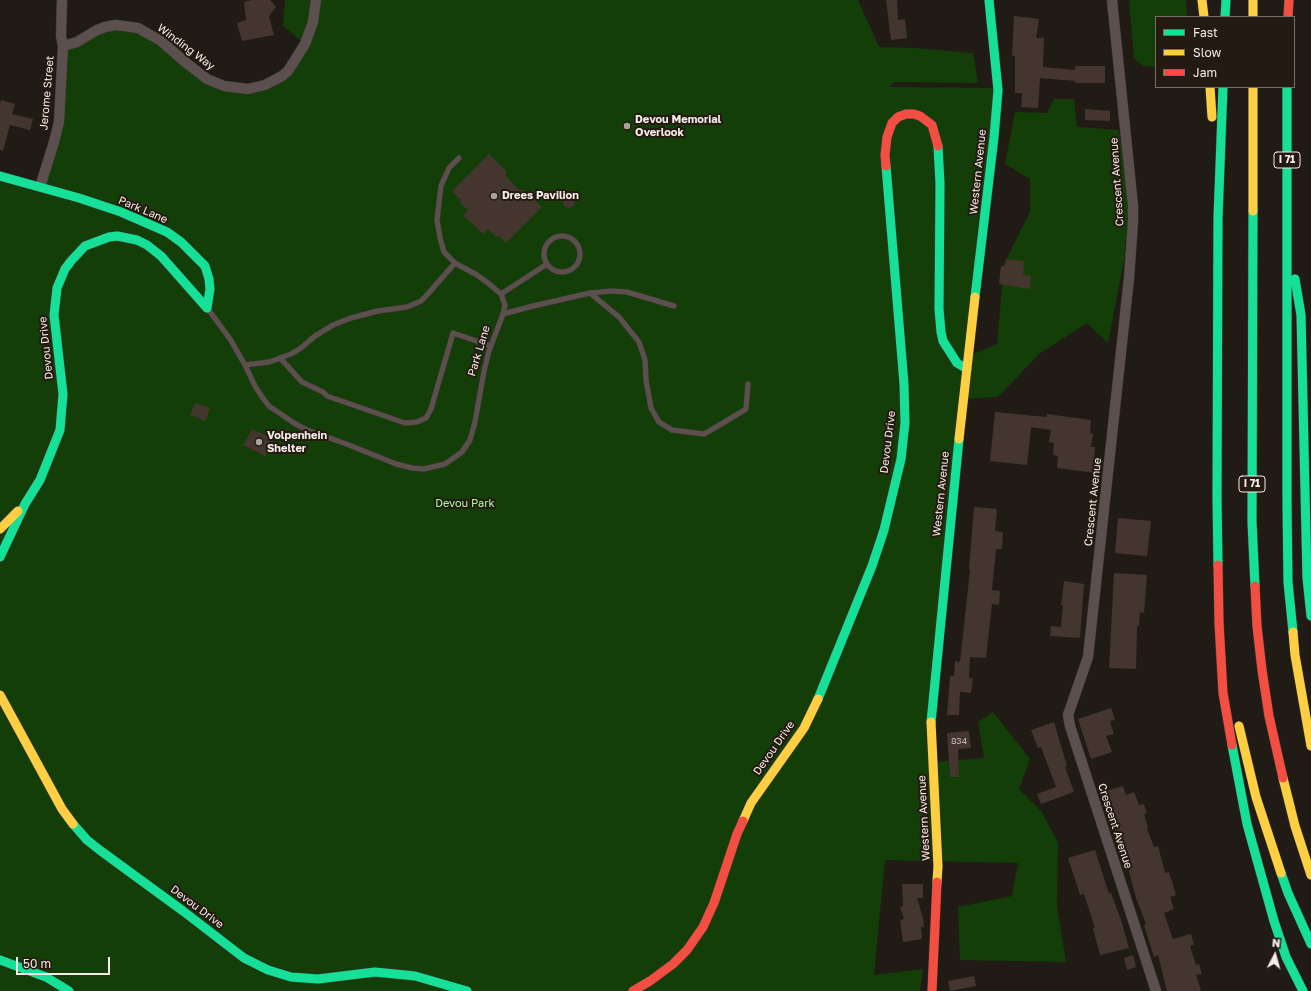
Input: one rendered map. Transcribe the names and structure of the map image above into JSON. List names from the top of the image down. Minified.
{"streets":{"main road":["I 71","Western Avenue","Park Lane","Devou Drive"],"street":["Winding Way","Jerome Street","Crescent Avenue"]},"crossings":[["Winding Way","Jerome Street"],["Jerome Street","Park Lane"],["Western Avenue","Devou Drive"],["Park Lane","Devou Drive"]],"parks":["Devou Park"],"places":["Devou Memorial Overlook","Drees Pavilion","Volpenhein Shelter"],"house_numbers":["834"],"legend":["Fast","Slow","Jam"],"scale_bar":"50 m","north":"top"}
